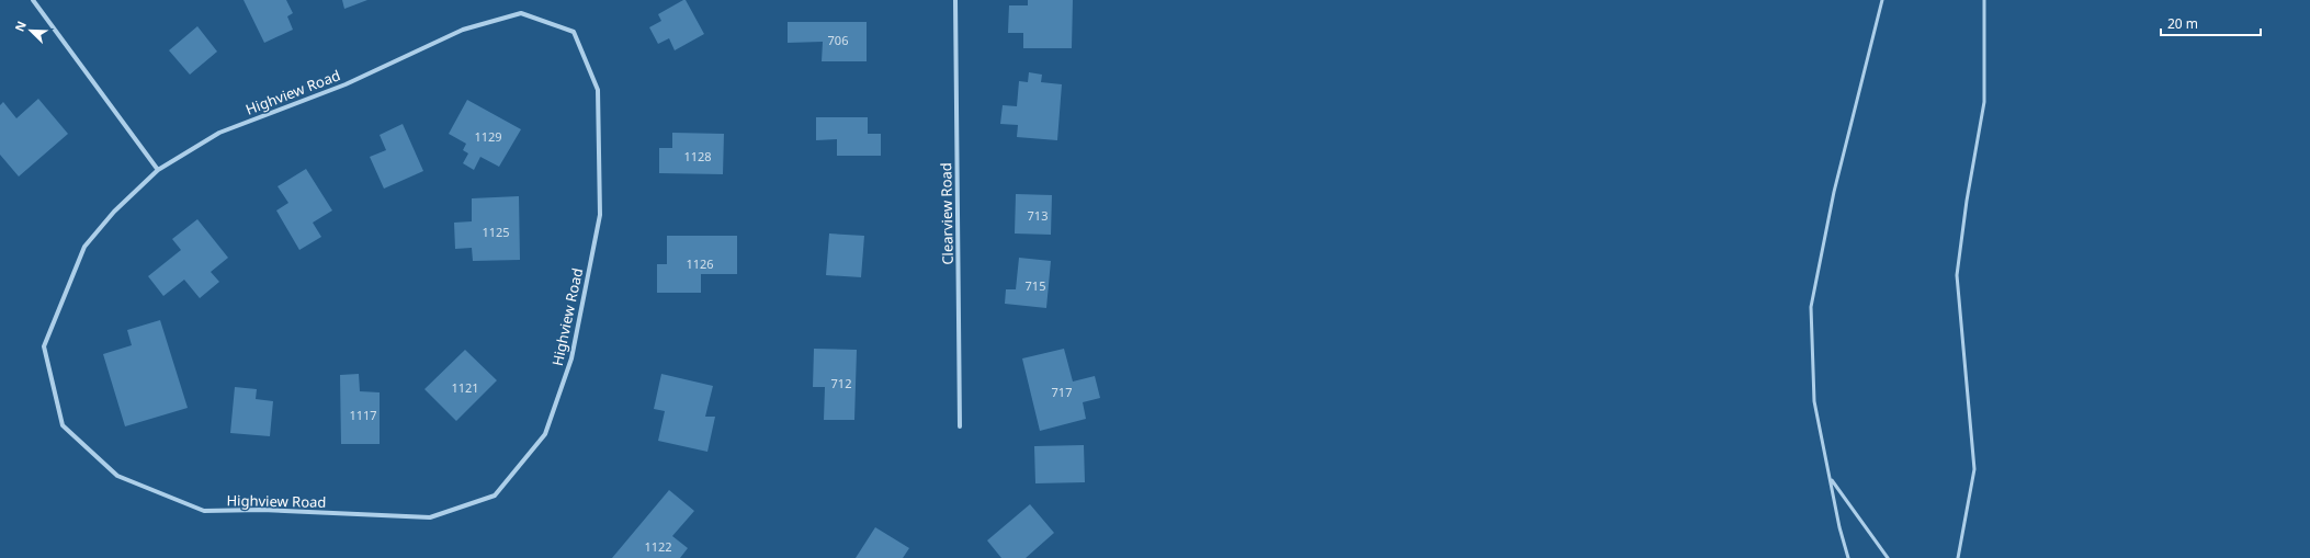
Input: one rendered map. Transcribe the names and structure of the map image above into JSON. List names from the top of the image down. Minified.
{"streets":{"street":["Highview Road","Clearview Road"]},"house_numbers":["706","1129","1128","713","1125","1126","715","712","1121","717","1117","1122"],"scale_bar":"20 m","north":"top left"}
